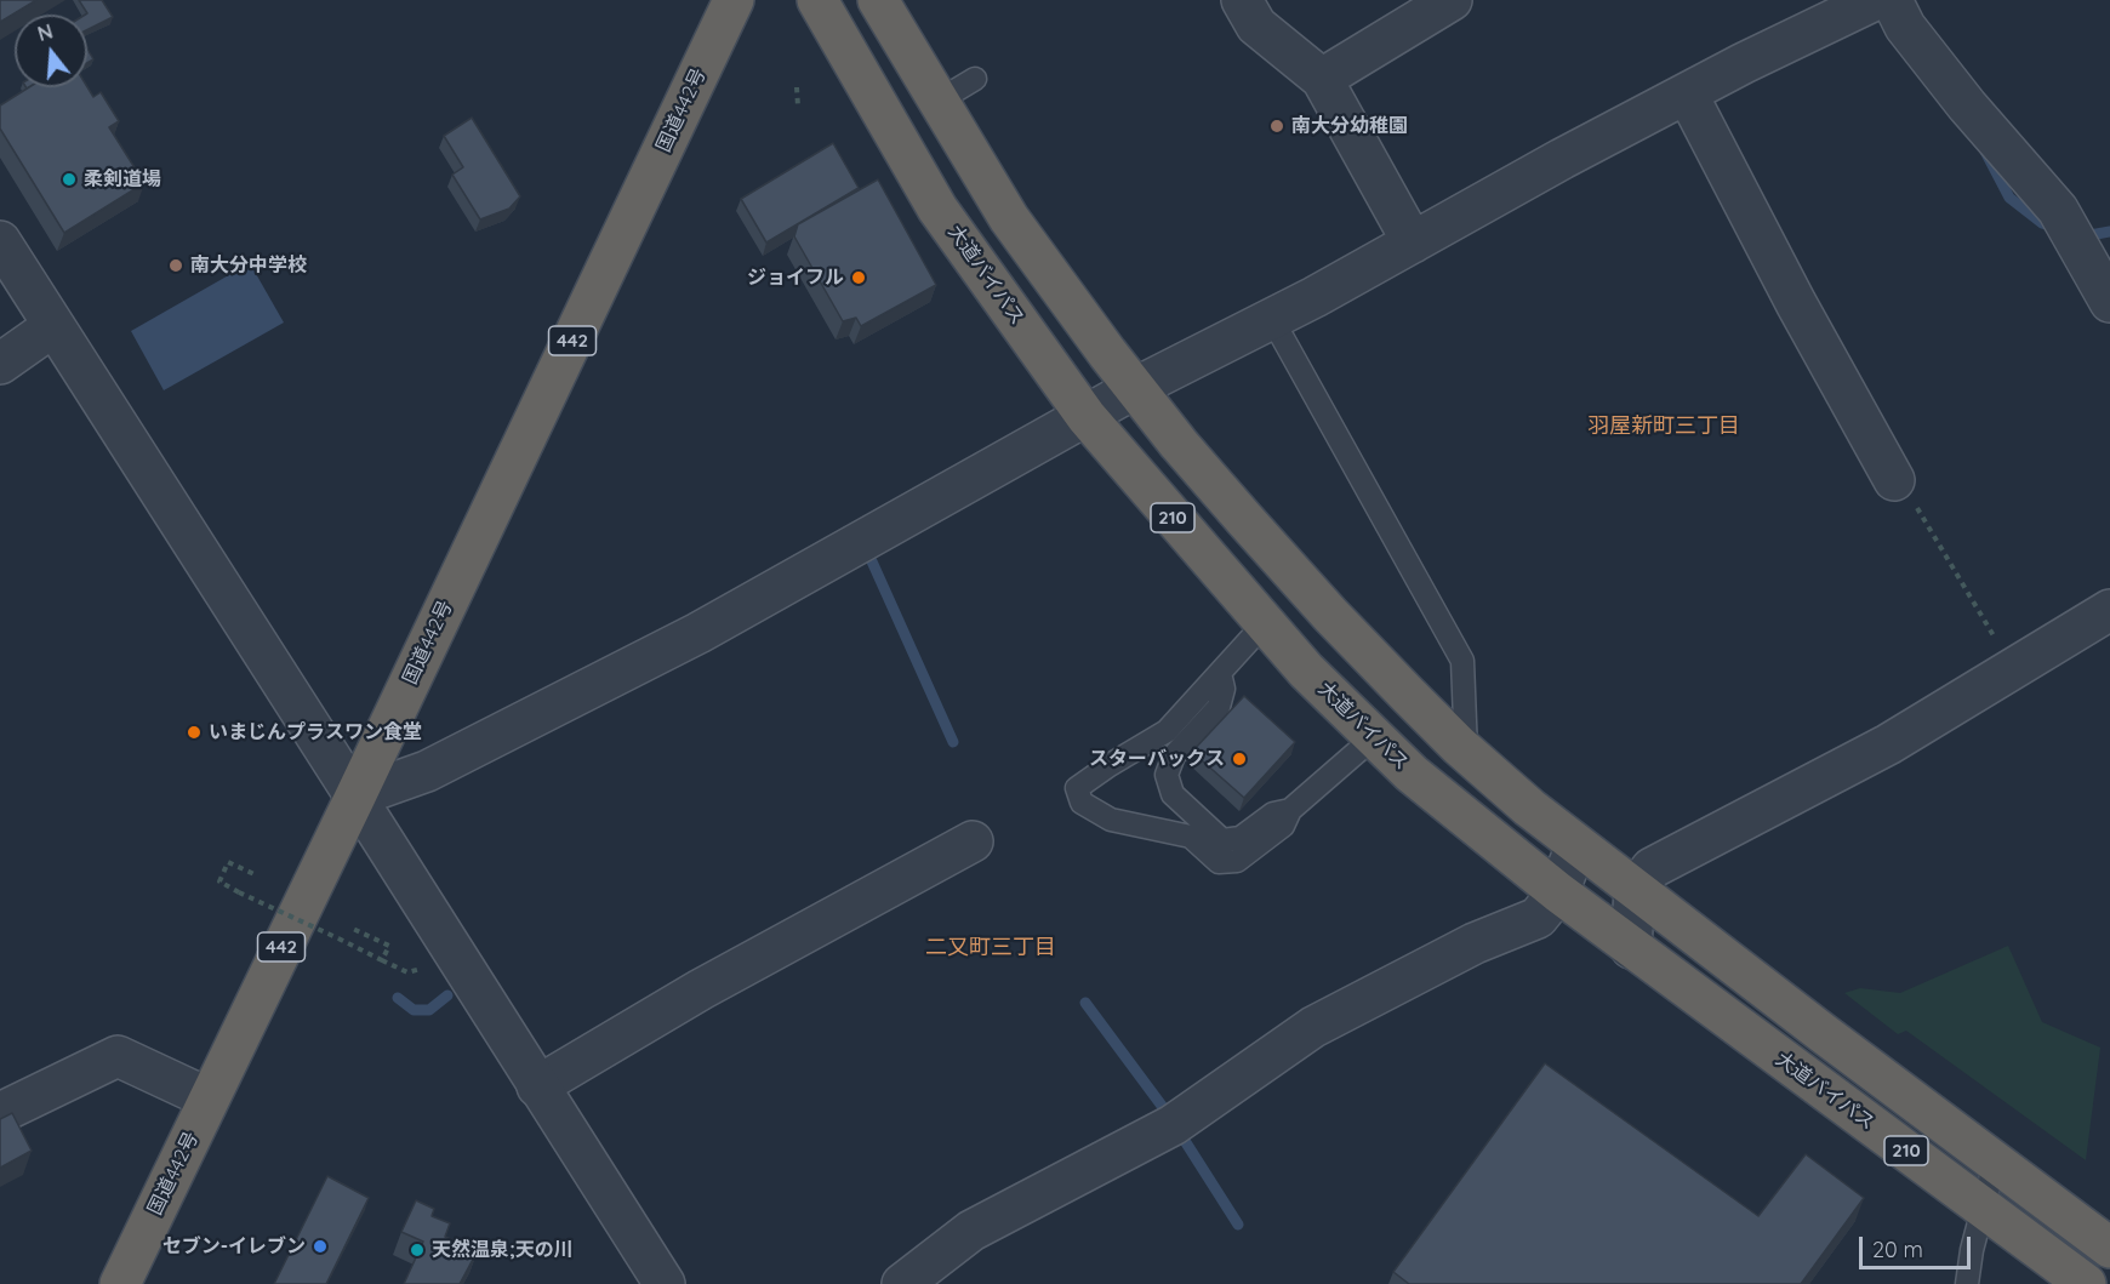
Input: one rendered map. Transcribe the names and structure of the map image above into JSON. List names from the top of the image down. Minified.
{"streets":{"highway":["国道442号","大道バイパス","442","210"]},"districts":["羽屋新町三丁目","二又町三丁目"],"places":["南大分幼稚園","柔剣道場","南大分中学校","ジョイフル","いまじんプラスワン食堂","スターバックス","セブン-イレブン","天然温泉;天の川"],"scale_bar":"20 m","north":"top"}
